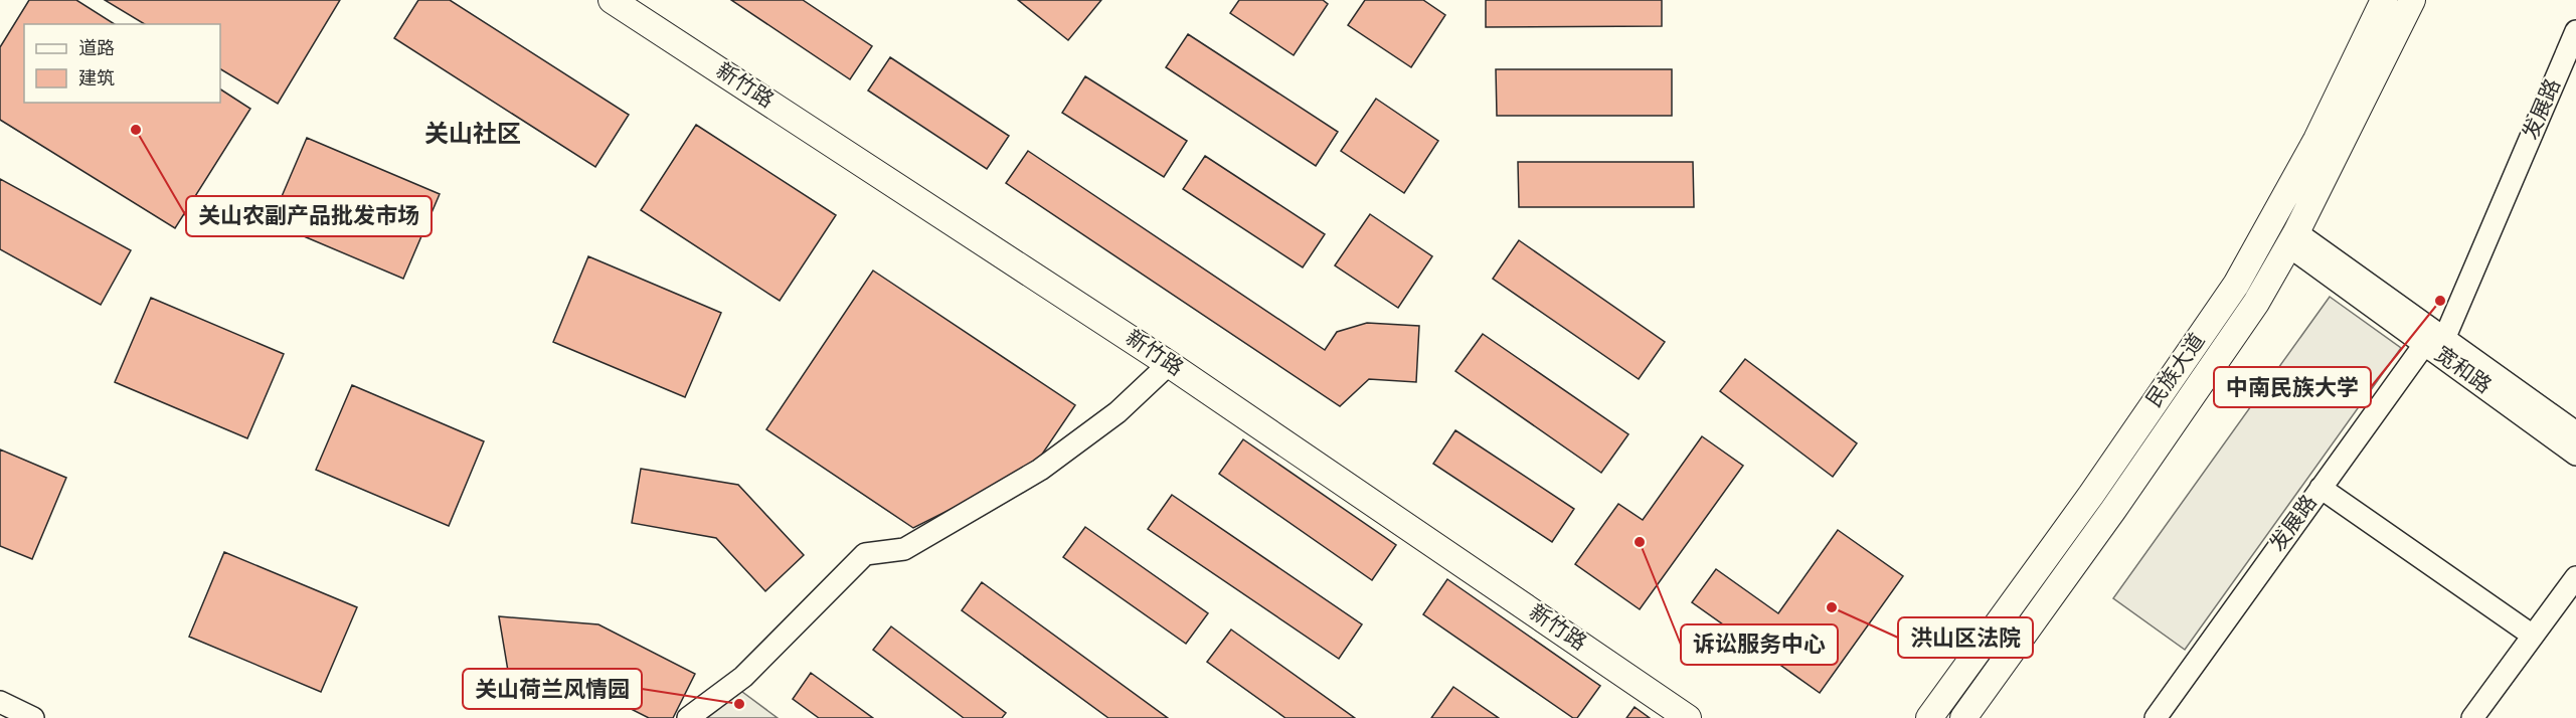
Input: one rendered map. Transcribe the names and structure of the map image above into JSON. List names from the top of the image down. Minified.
{"streets":{"main road":["新竹路","民族大道"],"street":["发展路","宽和路"]},"crossings":[["发展路","宽和路"],["民族大道","宽和路"]],"districts":["关山社区"],"places":["关山农副产品批发市场","中南民族大学","诉讼服务中心","洪山区法院","关山荷兰风情园"],"legend":["道路","建筑"]}
